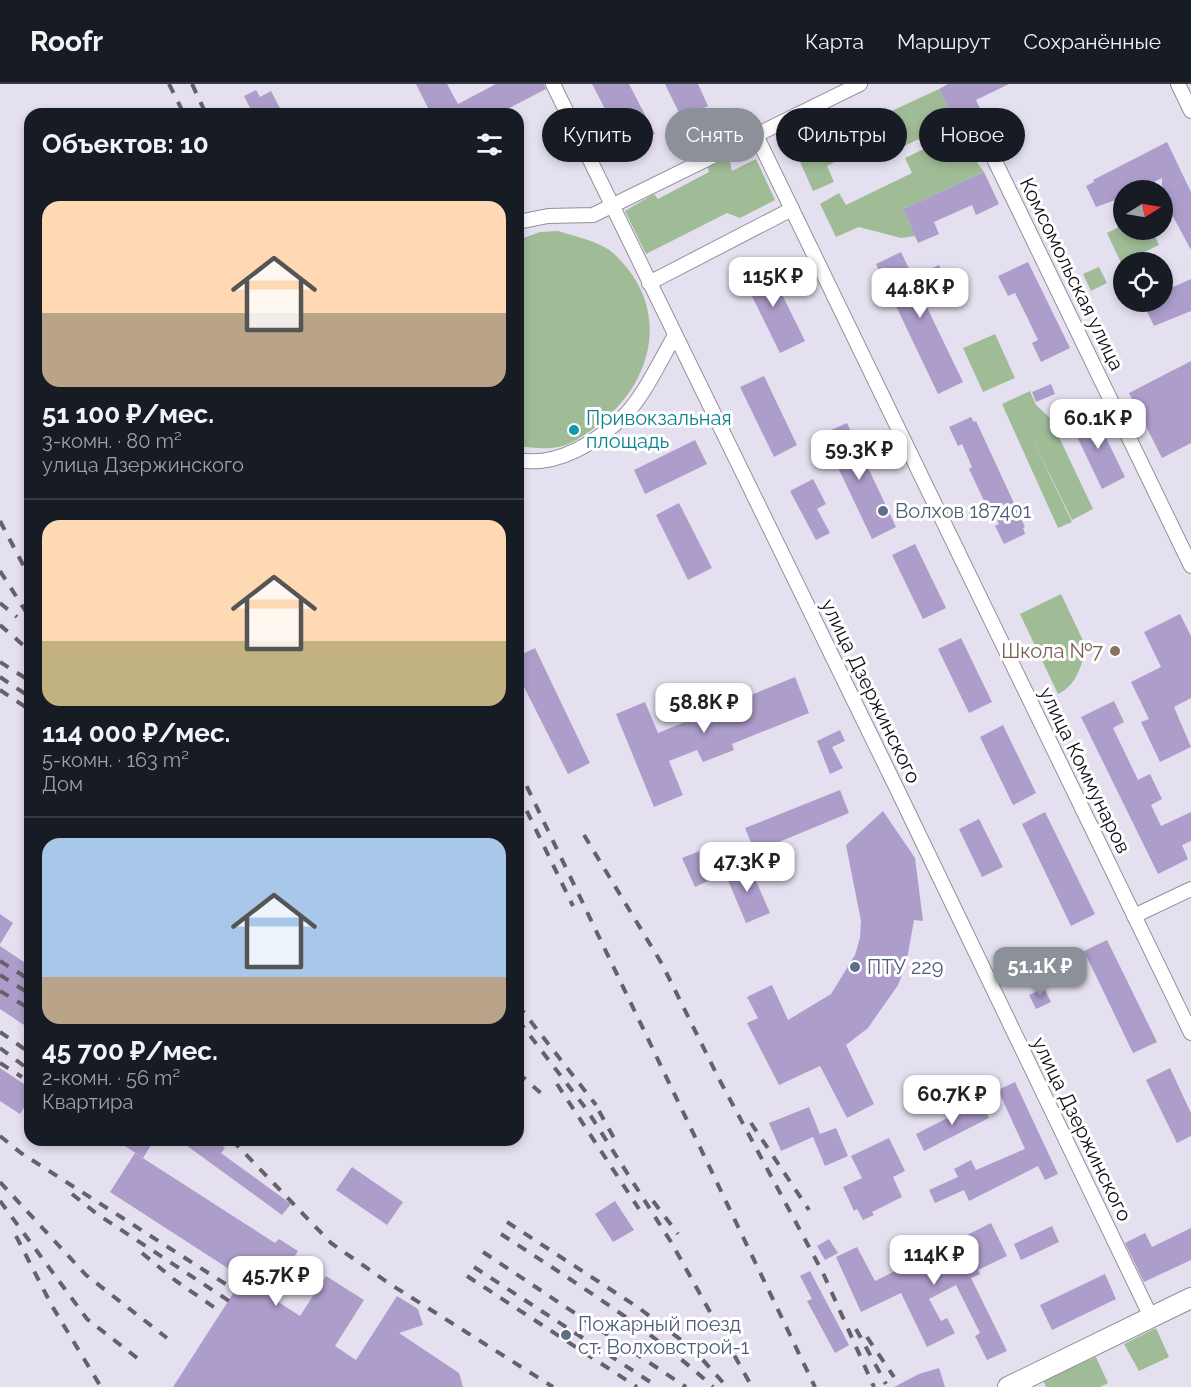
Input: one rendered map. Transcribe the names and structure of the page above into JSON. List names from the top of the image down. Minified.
{"streets":{"street":["Комсомольская улица","улица Дзержинского","улица Коммунаров"]},"places":["Привокзальная площадь","Волхов 187401","Школа №7","ПТУ 229","Пожарный поезд ст. Волховстрой-1"],"north":"right","page":{"header":"Roofr","nav":["Карта","Маршрут","Сохранённые"],"chip":["Купить","Снять","Фильтры","Новое"],"heading":"Объектов: 10","list":[{"name":"51 100 ₽/мес.","note":"3-комн. · 80 m² · улица Дзержинского"},{"name":"114 000 ₽/мес.","note":"5-комн. · 163 m² · Дом"},{"name":"45 700 ₽/мес.","note":"2-комн. · 56 m² · Квартира"}],"price":["115K ₽","44.8K ₽","60.1K ₽","59.3K ₽","58.8K ₽","47.3K ₽","51.1K ₽","60.7K ₽","114K ₽","45.7K ₽"]}}
